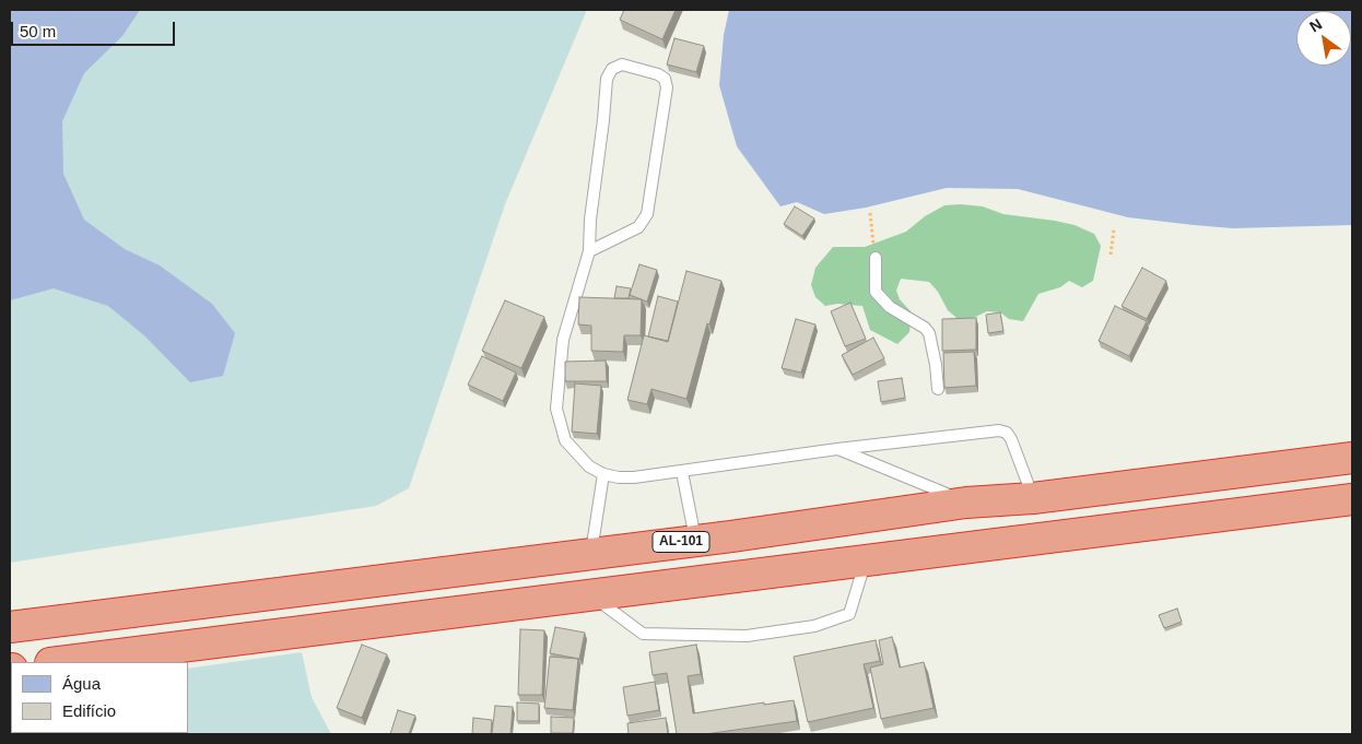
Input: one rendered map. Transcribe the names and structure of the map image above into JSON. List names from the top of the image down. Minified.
{"streets":{"highway":["AL-101"]},"legend":["Água","Edifício"],"scale_bar":"50 m","north":"top left"}
